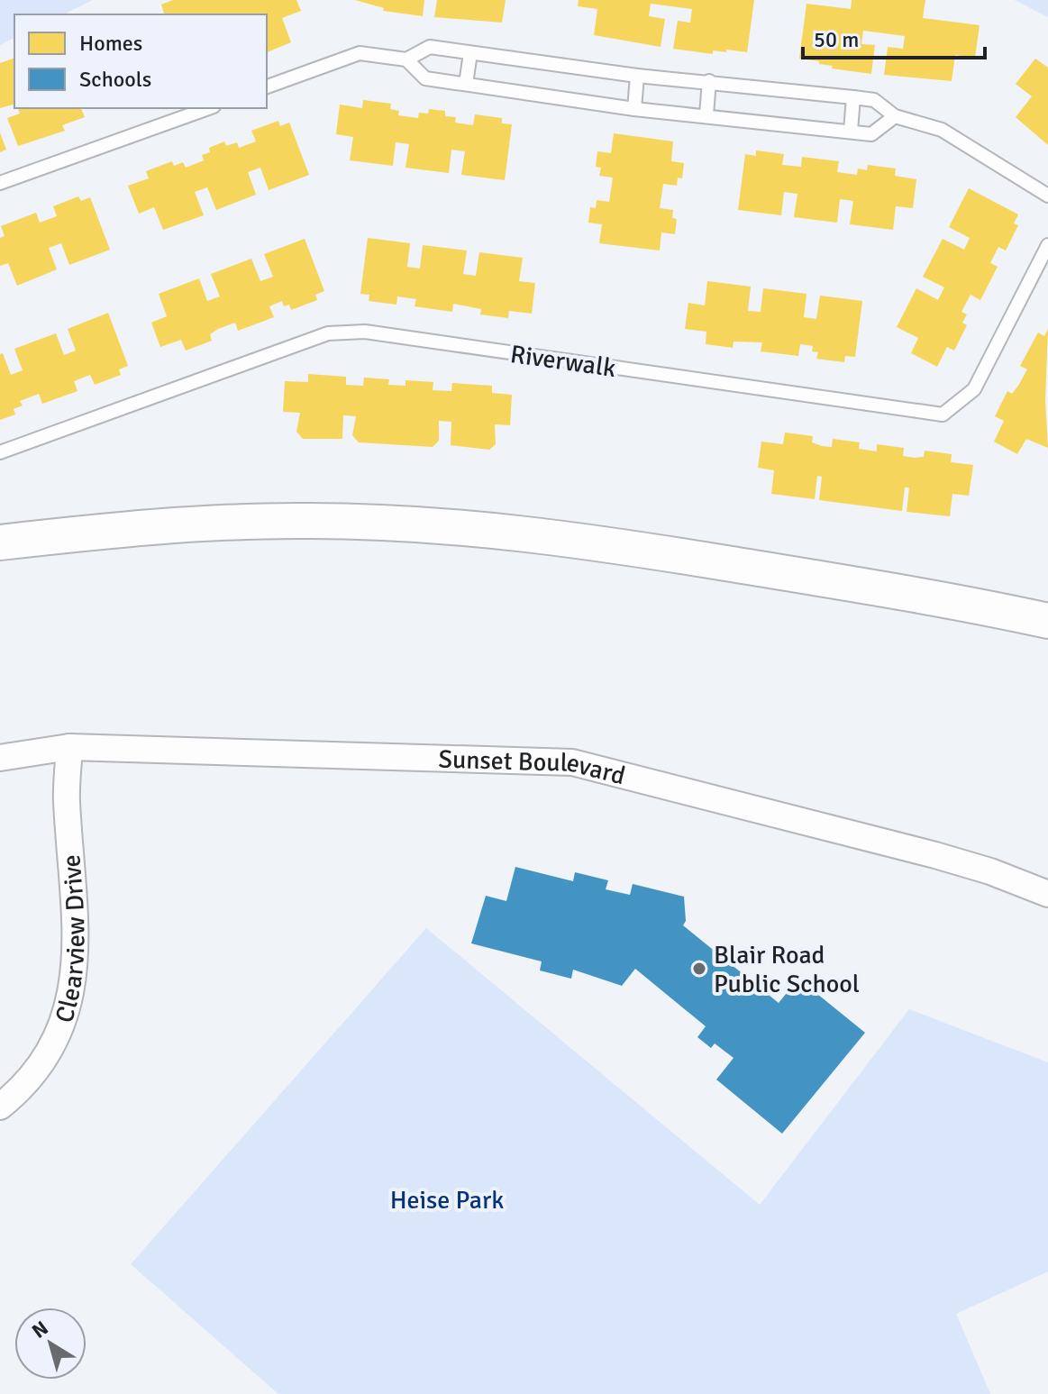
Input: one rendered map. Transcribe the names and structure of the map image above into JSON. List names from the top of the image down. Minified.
{"streets":{"street":["Sunset Boulevard","Clearview Drive"],"lane":["Riverwalk"]},"crossings":[["Sunset Boulevard","Clearview Drive"]],"parks":["Heise Park"],"places":["Blair Road Public School"],"legend":["Homes","Schools"],"scale_bar":"50 m","north":"top left"}
